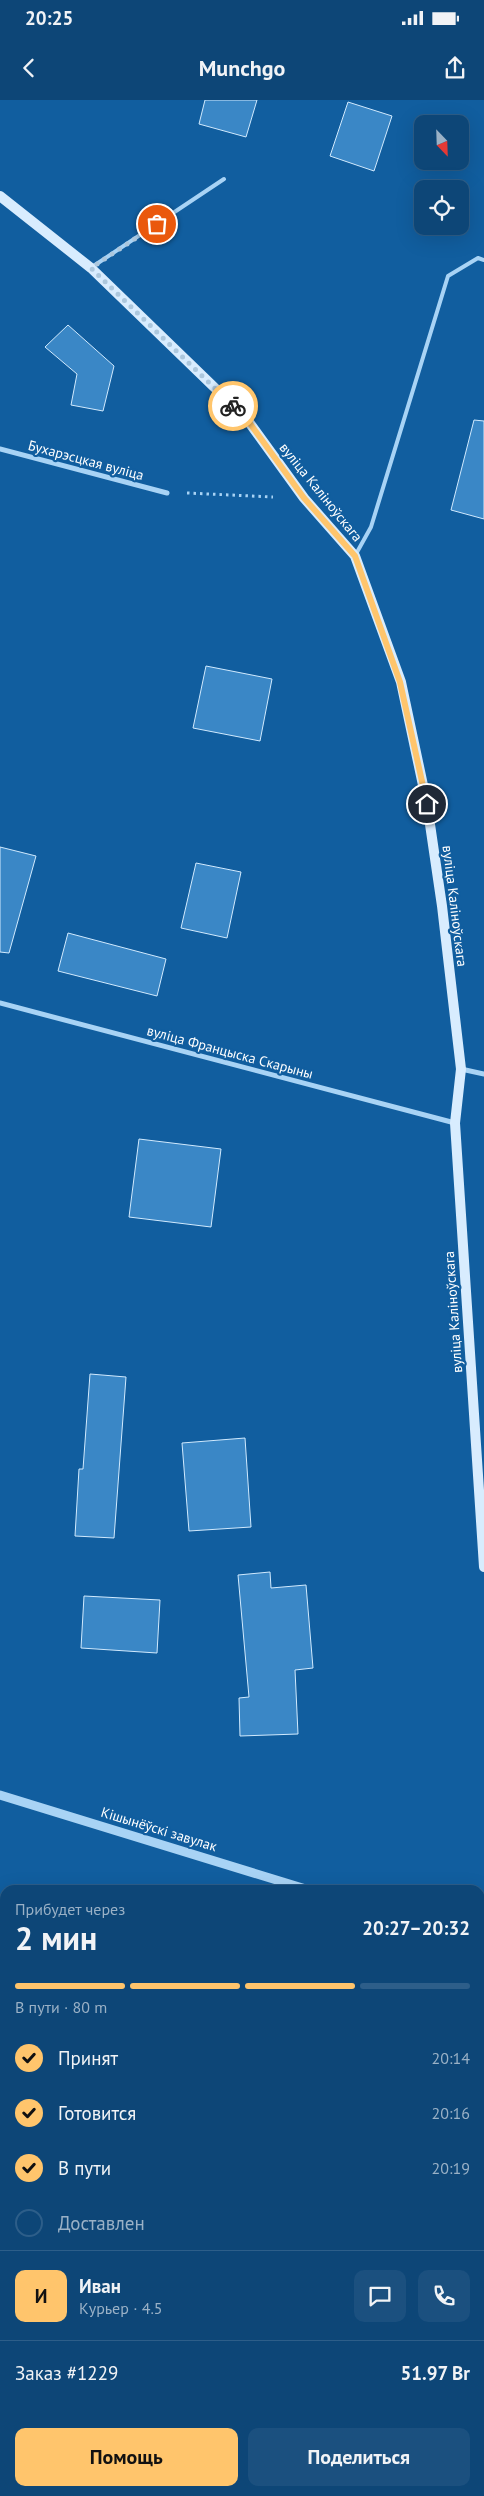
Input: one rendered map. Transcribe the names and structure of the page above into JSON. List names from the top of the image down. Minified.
{"streets":{"main road":["вуліца Каліноўскага"],"street":["Бухарэсцкая вуліца","вуліца Францыска Скарыны","Кішынёўскі завулак"]},"crossings":[["вуліца Каліноўскага","вуліца Францыска Скарыны"]],"north":"bottom right","page":{"status":"20:25","header":"Munchgo","heading":["2 мин","Прибудет через","20:27–20:32"],"panel":["Иван","Курьер · 4.5","Заказ #1229","51.97 Br"],"bar":"В пути · 80 m","list":[["Принят","20:14"],["Готовится","20:16"],["В пути","20:19"],"Доставлен"],"round":"И","buttons":["Помощь","Поделиться"]}}
